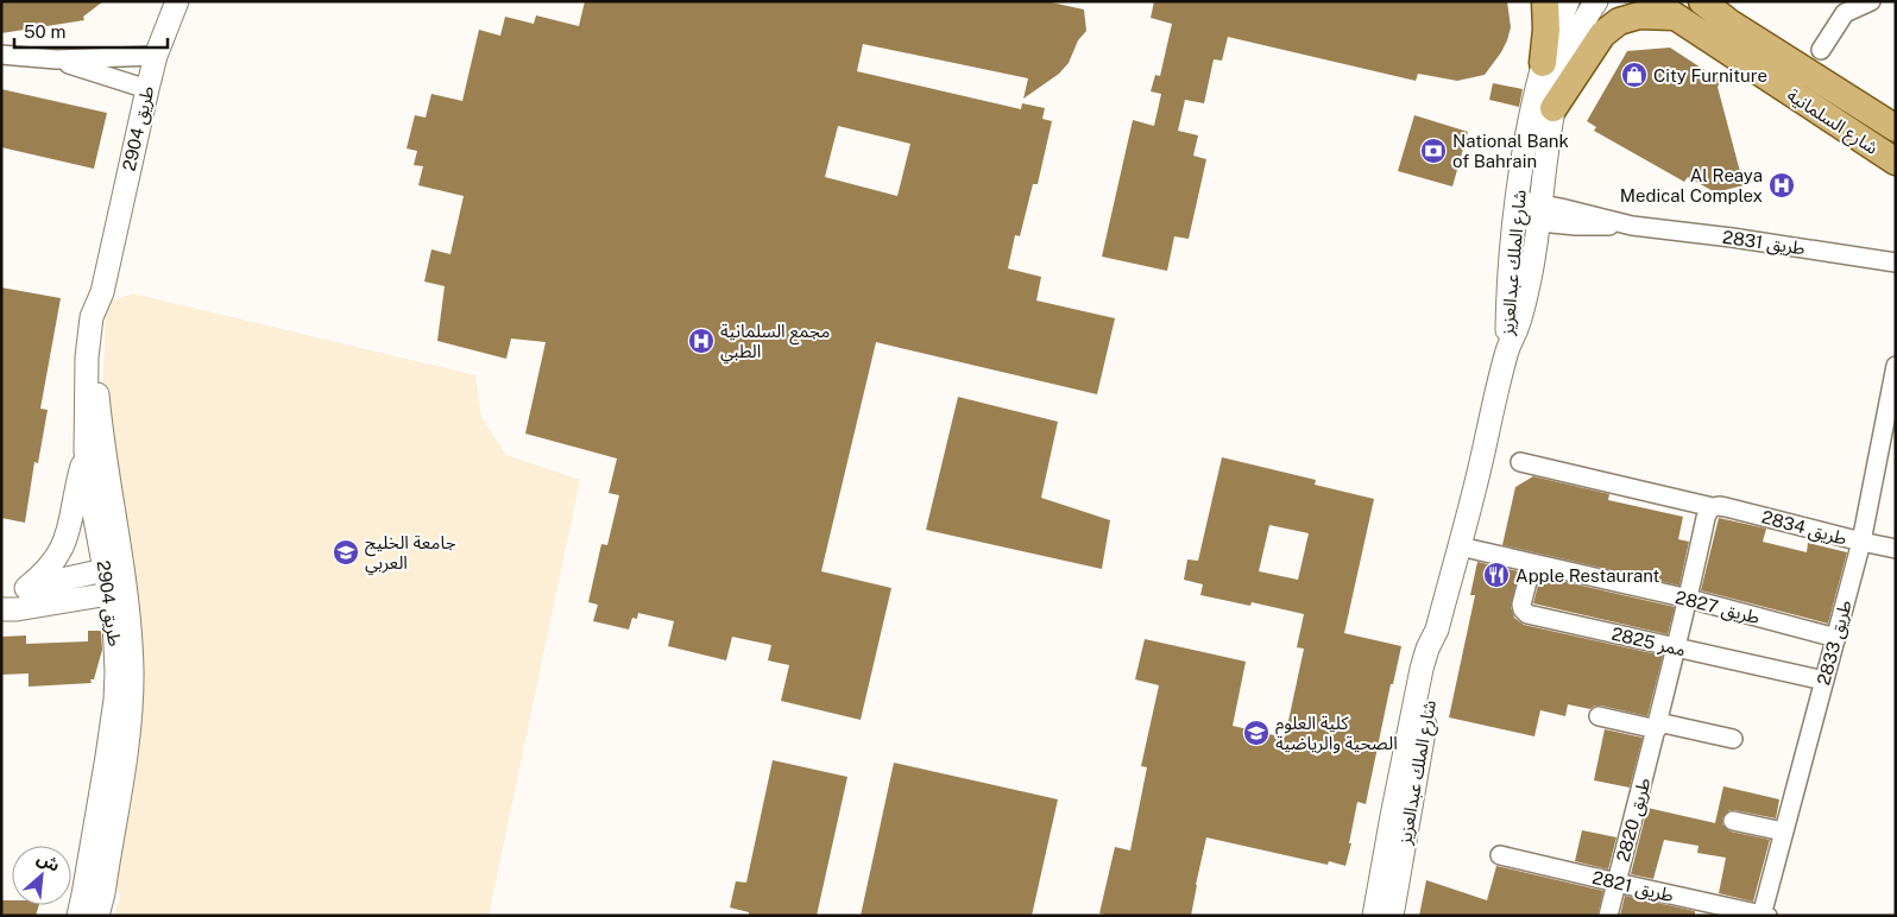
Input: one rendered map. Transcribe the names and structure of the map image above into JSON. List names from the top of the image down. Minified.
{"streets":{"main road":["شارع السلمانية"],"street":["طريق 2904","طريق 2831","شارع الملك عبدالعزيز","طريق 2834","طريق 2827","ممر 2825","طريق 2833","طريق 2820","طريق 2821"]},"crossings":[["طريق 2831","شارع الملك عبدالعزيز"],["شارع الملك عبدالعزيز","طريق 2827"],["طريق 2834","طريق 2833"],["طريق 2834","طريق 2820"],["طريق 2827","ممر 2825"],["طريق 2827","طريق 2833"],["طريق 2827","طريق 2820"],["ممر 2825","طريق 2833"],["ممر 2825","طريق 2820"],["طريق 2833","طريق 2821"],["طريق 2820","طريق 2821"]],"places":{"shop":["City Furniture"],"bank":["National Bank of Bahrain"],"hospital":["Al Reaya Medical Complex","مجمع السلمانية الطبي"],"school or university":["جامعة الخليج العربي","كلية العلوم الصحية والرياضية"],"restaurant":["Apple Restaurant"]},"scale_bar":"50 m","north":"top right"}
